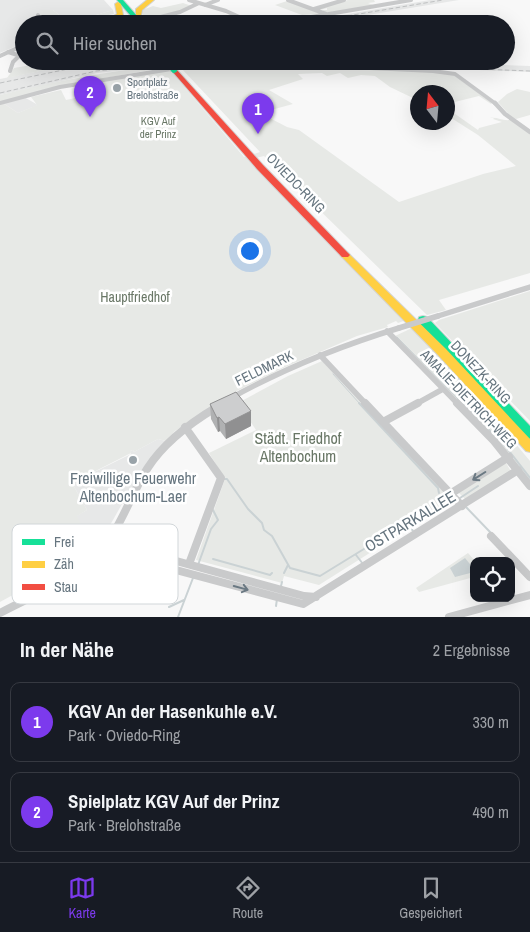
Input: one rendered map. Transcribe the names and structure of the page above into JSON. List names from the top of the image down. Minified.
{"streets":{"highway":["OVIEDO-RING","DONEZK-RING"],"street":["FELDMARK","AMALIE-DIETRICH-WEG","OSTPARKALLEE"]},"crossings":[["OVIEDO-RING","DONEZK-RING"],["FELDMARK","AMALIE-DIETRICH-WEG"],["AMALIE-DIETRICH-WEG","OSTPARKALLEE"]],"parks":["KGV Auf der Prinz","Hauptfriedhof","Städt. Friedhof Altenbochum"],"places":["Sportplatz Brelohstraße","Freiwillige Feuerwehr Altenbochum-Laer"],"legend":["Frei","Zäh","Stau"],"north":"top","page":{"search":"Hier suchen","pins":["2","1"],"heading":["In der Nähe","2 Ergebnisse"],"list":[{"mark":"1","name":"KGV An der Hasenkuhle e.V.","note":"Park · Oviedo-Ring","value":"330 m"},{"mark":"2","name":"Spielplatz KGV Auf der Prinz","note":"Park · Brelohstraße","value":"490 m"}],"nav":["Karte","Route","Gespeichert"]}}
